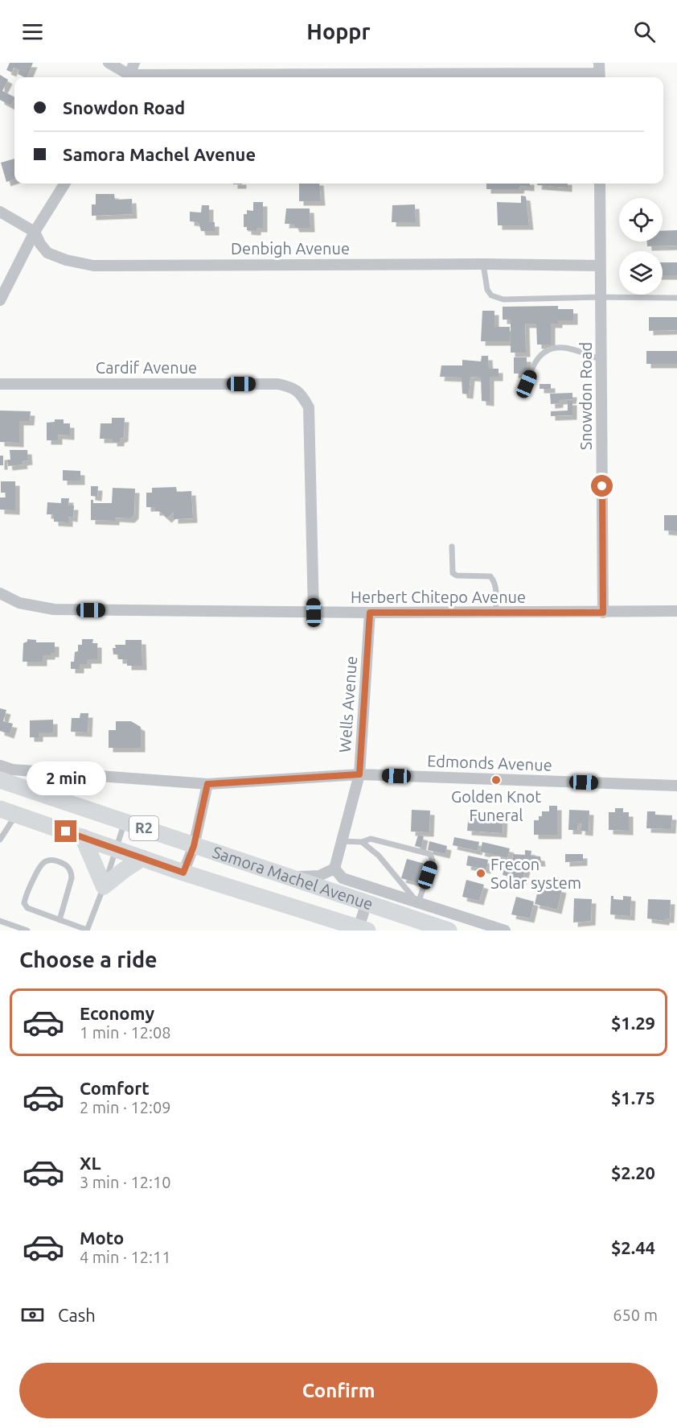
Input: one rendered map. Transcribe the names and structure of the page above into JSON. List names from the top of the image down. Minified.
{"streets":{"highway":["R2","Samora Machel Avenue"],"street":["Denbigh Avenue","Cardif Avenue","Snowdon Road","Herbert Chitepo Avenue","Wells Avenue","Edmonds Avenue"]},"crossings":[["Denbigh Avenue","Snowdon Road"],["Cardif Avenue","Herbert Chitepo Avenue"],["Snowdon Road","Herbert Chitepo Avenue"],["Herbert Chitepo Avenue","Wells Avenue"],["Wells Avenue","Edmonds Avenue"]],"places":["Golden Knot Funeral","Frecon Solar system"],"page":{"header":"Hoppr","banner":["Snowdon Road","Samora Machel Avenue"],"bubble":"2 min","heading":"Choose a ride","list":[{"name":"Economy","note":"1 min · 12:08","value":"$1.29"},{"name":"Comfort","note":"2 min · 12:09","value":"$1.75"},{"name":"XL","note":"3 min · 12:10","value":"$2.20"},{"name":"Moto","note":"4 min · 12:11","value":"$2.44"}],"pay":["Cash","650 m"],"buttons":"Confirm"}}
